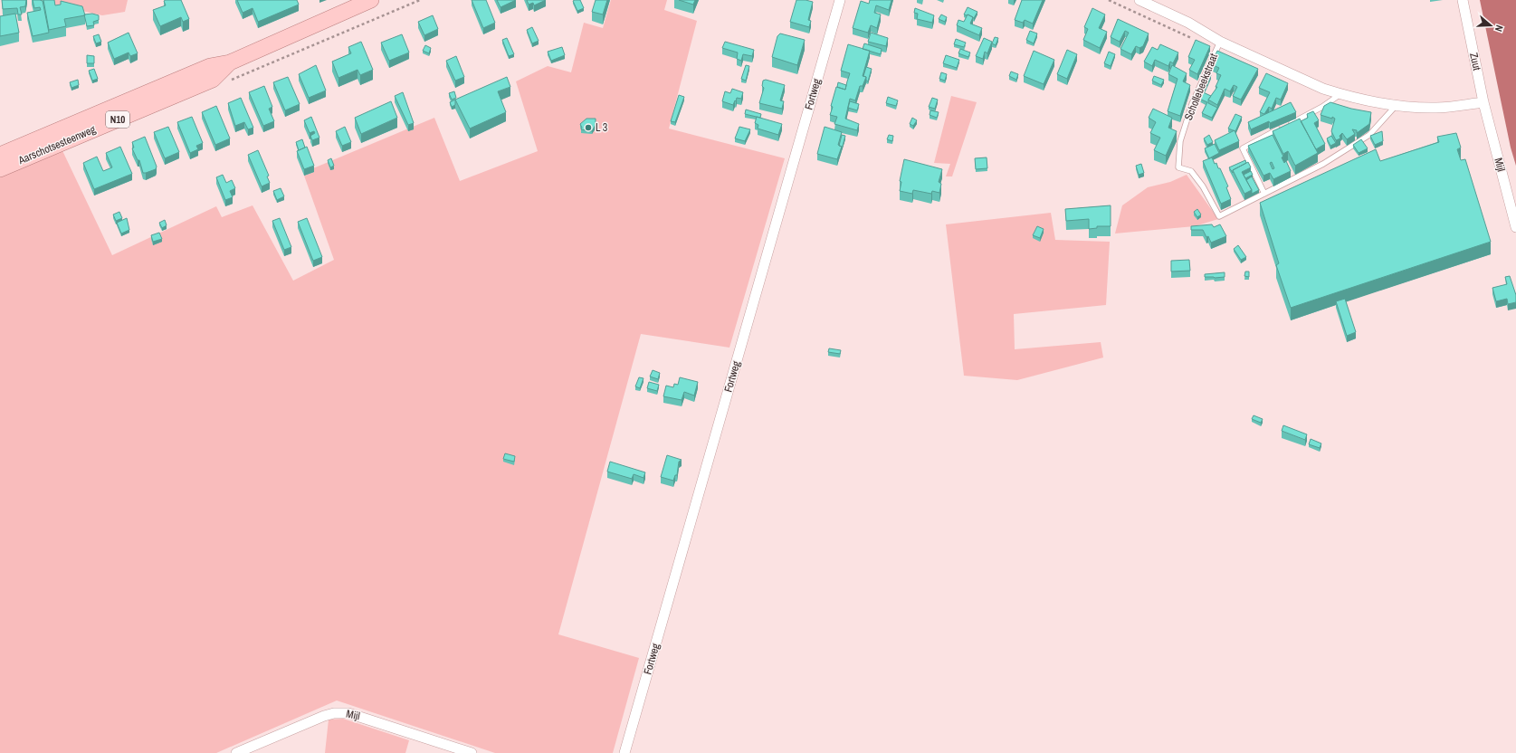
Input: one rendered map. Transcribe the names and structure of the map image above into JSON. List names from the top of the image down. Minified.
{"streets":{"main road":["N10","Aarschotsesteenweg"],"street":["Zuut","Schollebeekstraat","Fortweg","Mijl"]},"crossings":[["Zuut","Schollebeekstraat"],["Zuut","Mijl"],["Schollebeekstraat","Mijl"]],"places":["L 3"],"north":"right"}
